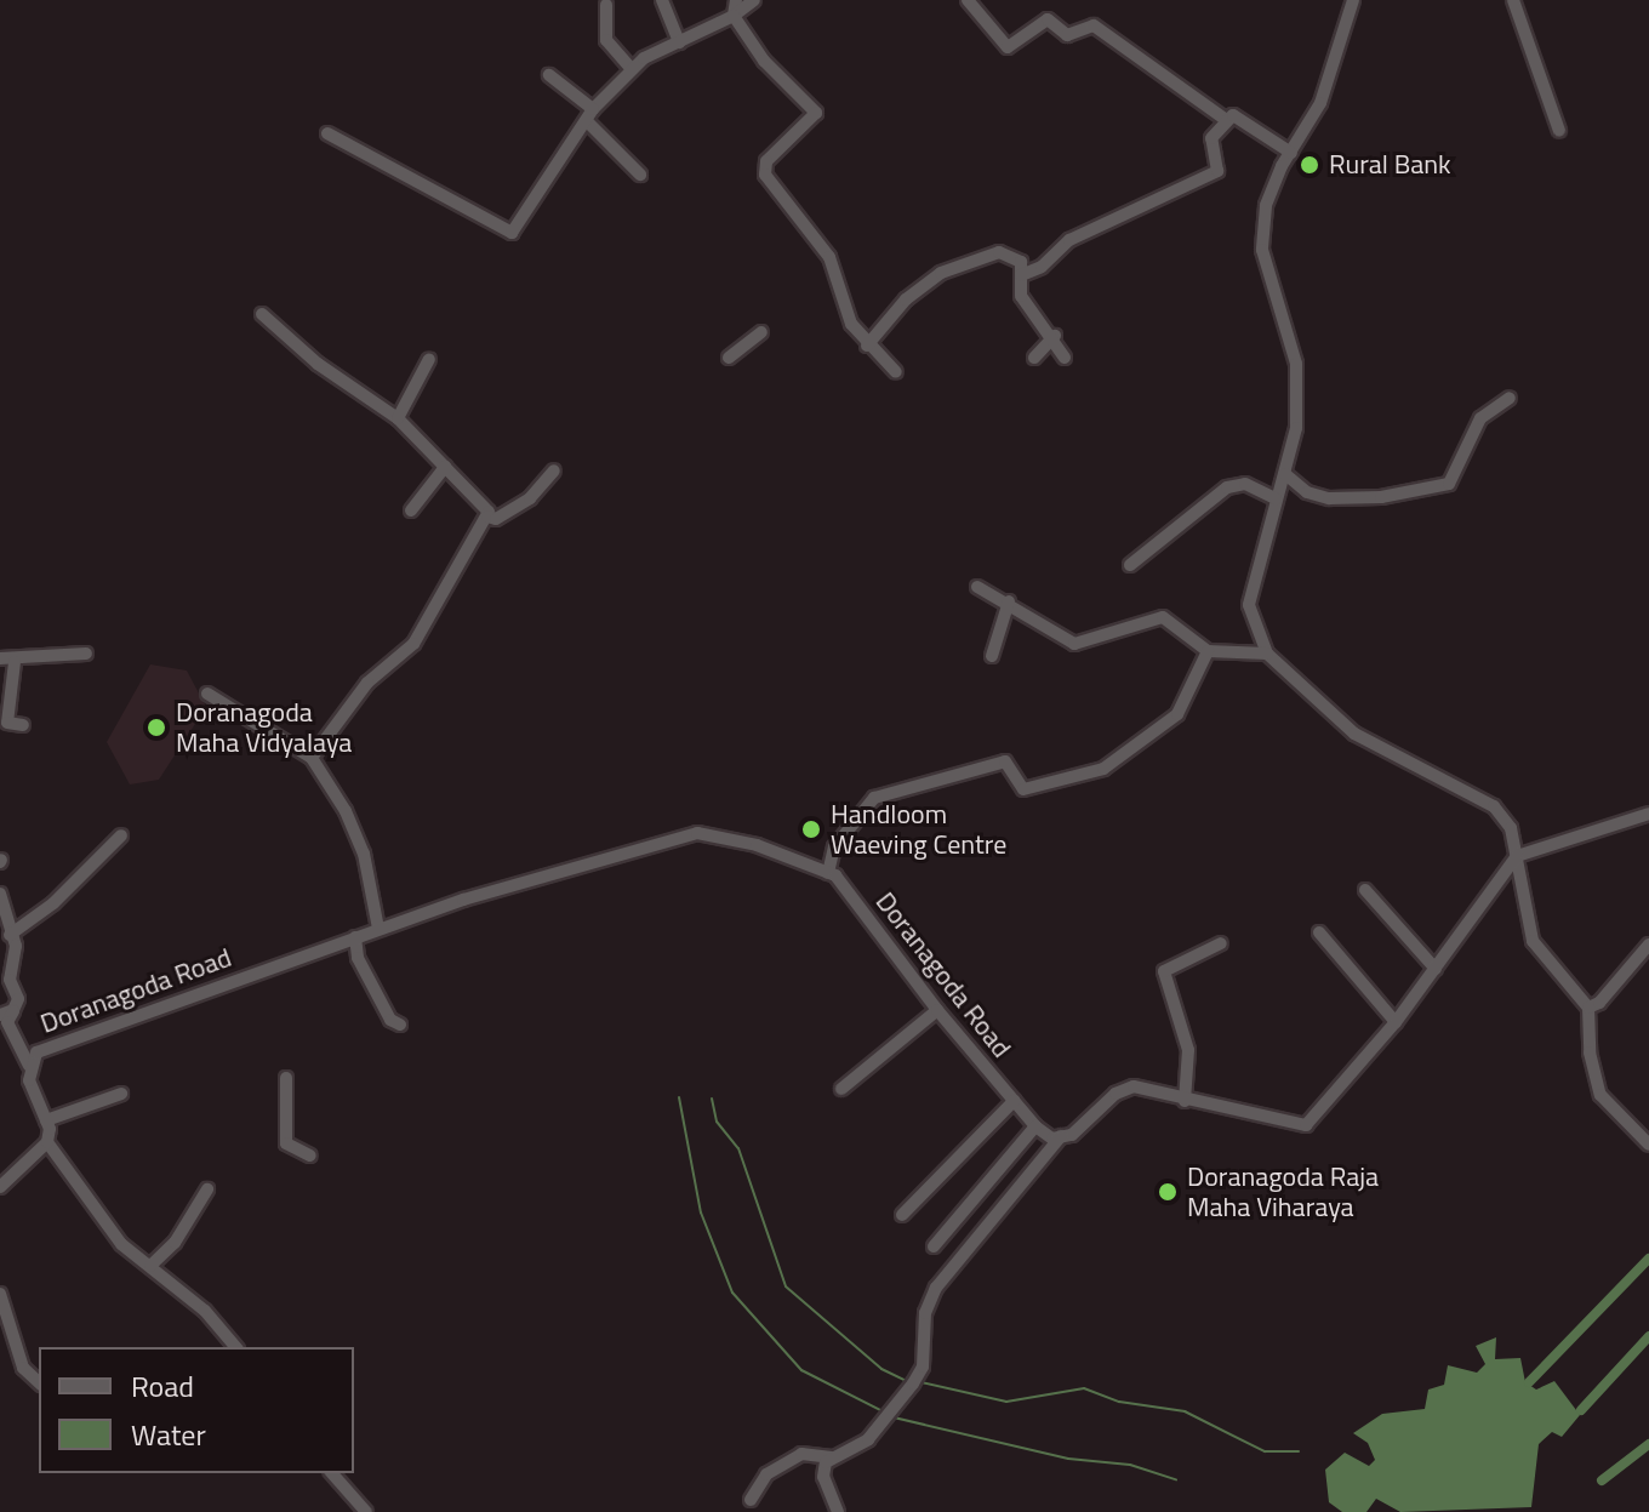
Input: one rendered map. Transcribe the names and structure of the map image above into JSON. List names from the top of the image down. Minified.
{"streets":{"street":["Doranagoda Road"]},"places":["Rural Bank","Doranagoda Maha Vidyalaya","Handloom Waeving Centre","Doranagoda Raja Maha Viharaya"],"legend":["Road","Water"]}
